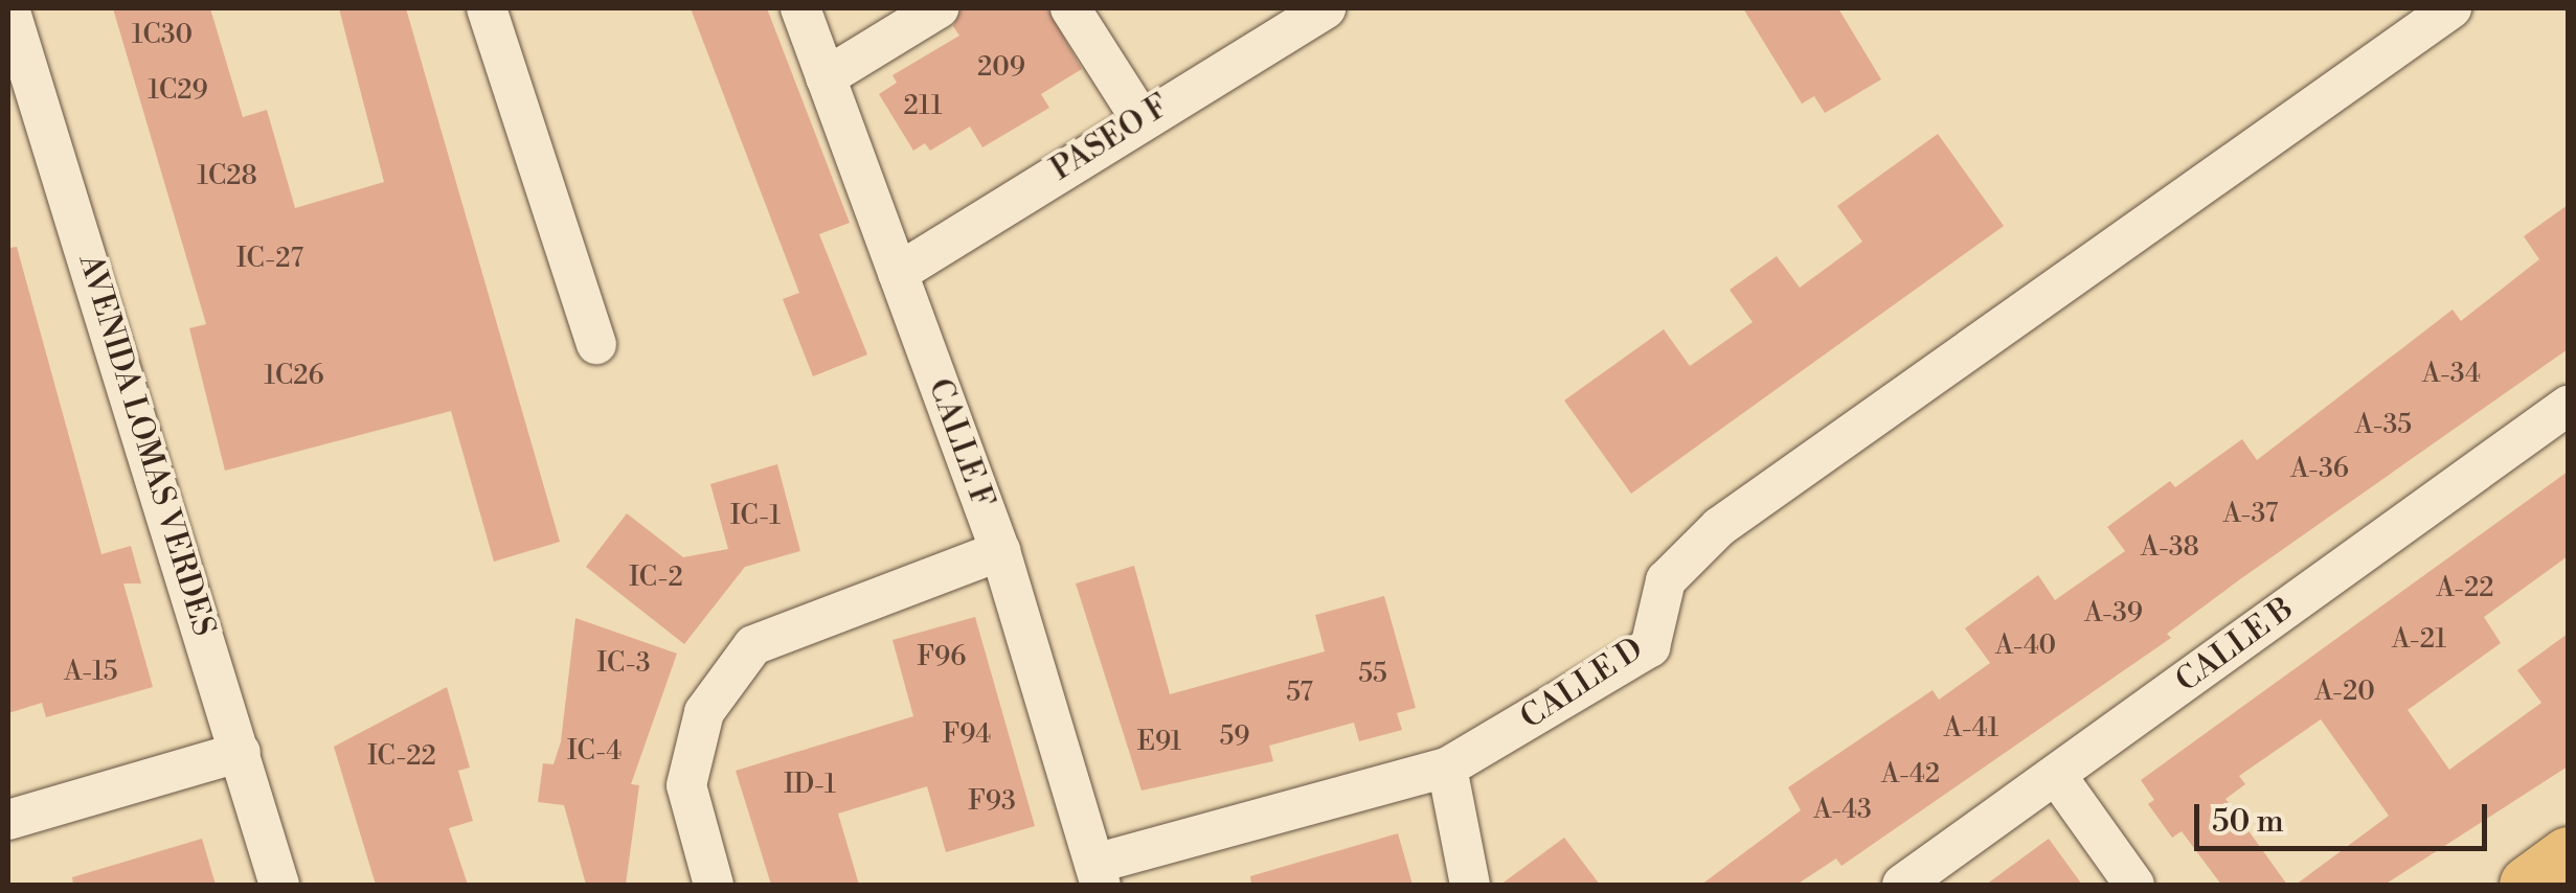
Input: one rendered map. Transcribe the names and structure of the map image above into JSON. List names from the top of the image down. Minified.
{"streets":{"street":["PASEO F","CALLE F","AVENIDA LOMAS VERDES","CALLE B","CALLE D"]},"crossings":[["PASEO F","CALLE F"],["CALLE F","CALLE D"]],"house_numbers":["1C30","209","1C29","211","1C28","IC-27","A-34","1C26","A-35","A-36","A-37","IC-1","A-38","IC-2","A-22","A-39","A-21","A-40","F96","IC-3","A-15","55","A-20","57","A-41","F94","59","E91","IC-4","IC-22","A-42","ID-1","F93","A-43"],"scale_bar":"50 m"}
